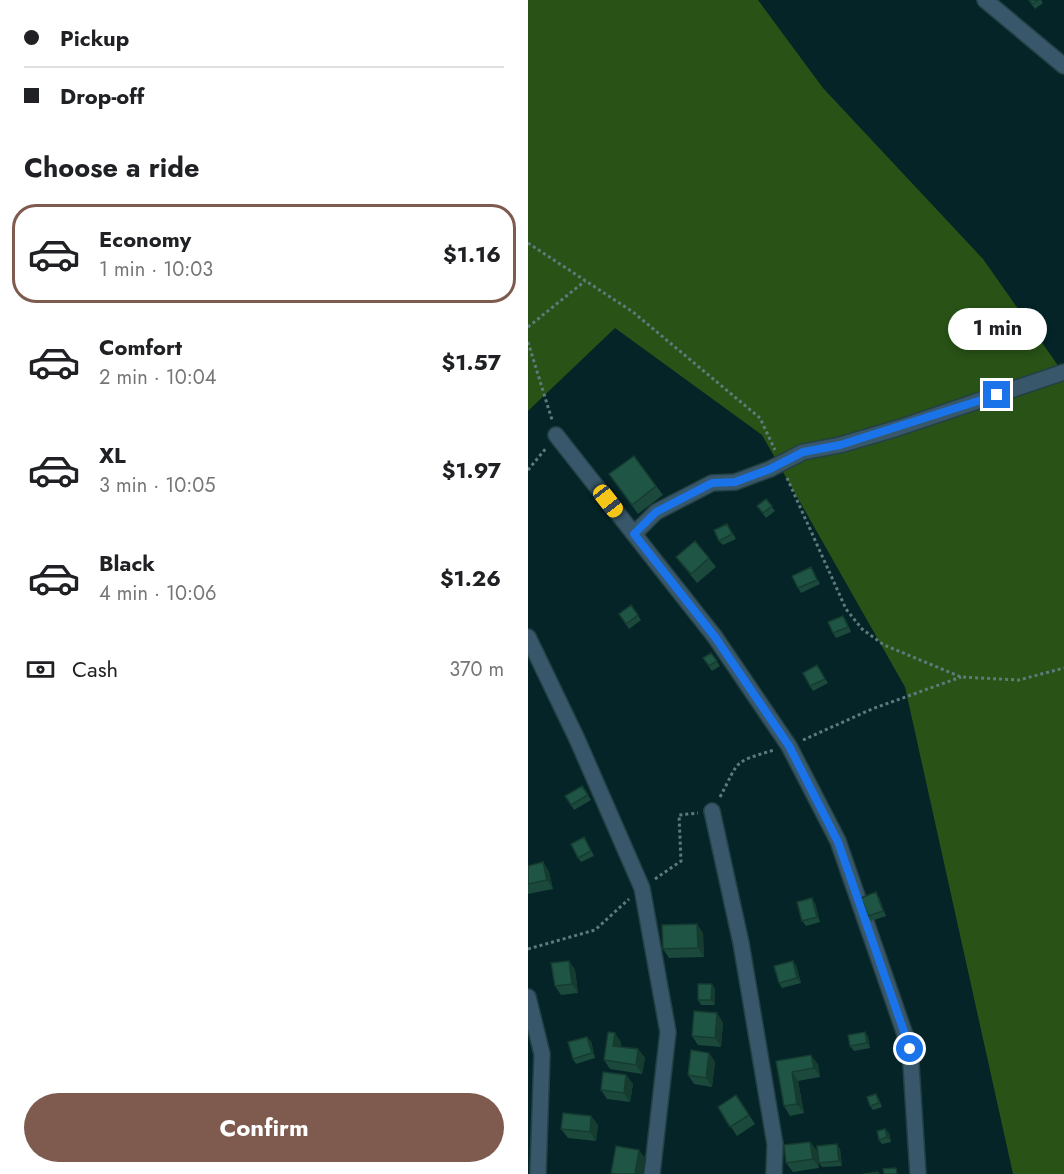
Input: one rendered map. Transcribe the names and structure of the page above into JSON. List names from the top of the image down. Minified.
{"page":{"banner":["Pickup","Drop-off"],"heading":"Choose a ride","list":[{"name":"Economy","note":"1 min · 10:03","value":"$1.16"},{"name":"Comfort","note":"2 min · 10:04","value":"$1.57"},{"name":"XL","note":"3 min · 10:05","value":"$1.97"},{"name":"Black","note":"4 min · 10:06","value":"$1.26"}],"bubble":"1 min","pay":["Cash","370 m"],"buttons":"Confirm"}}
